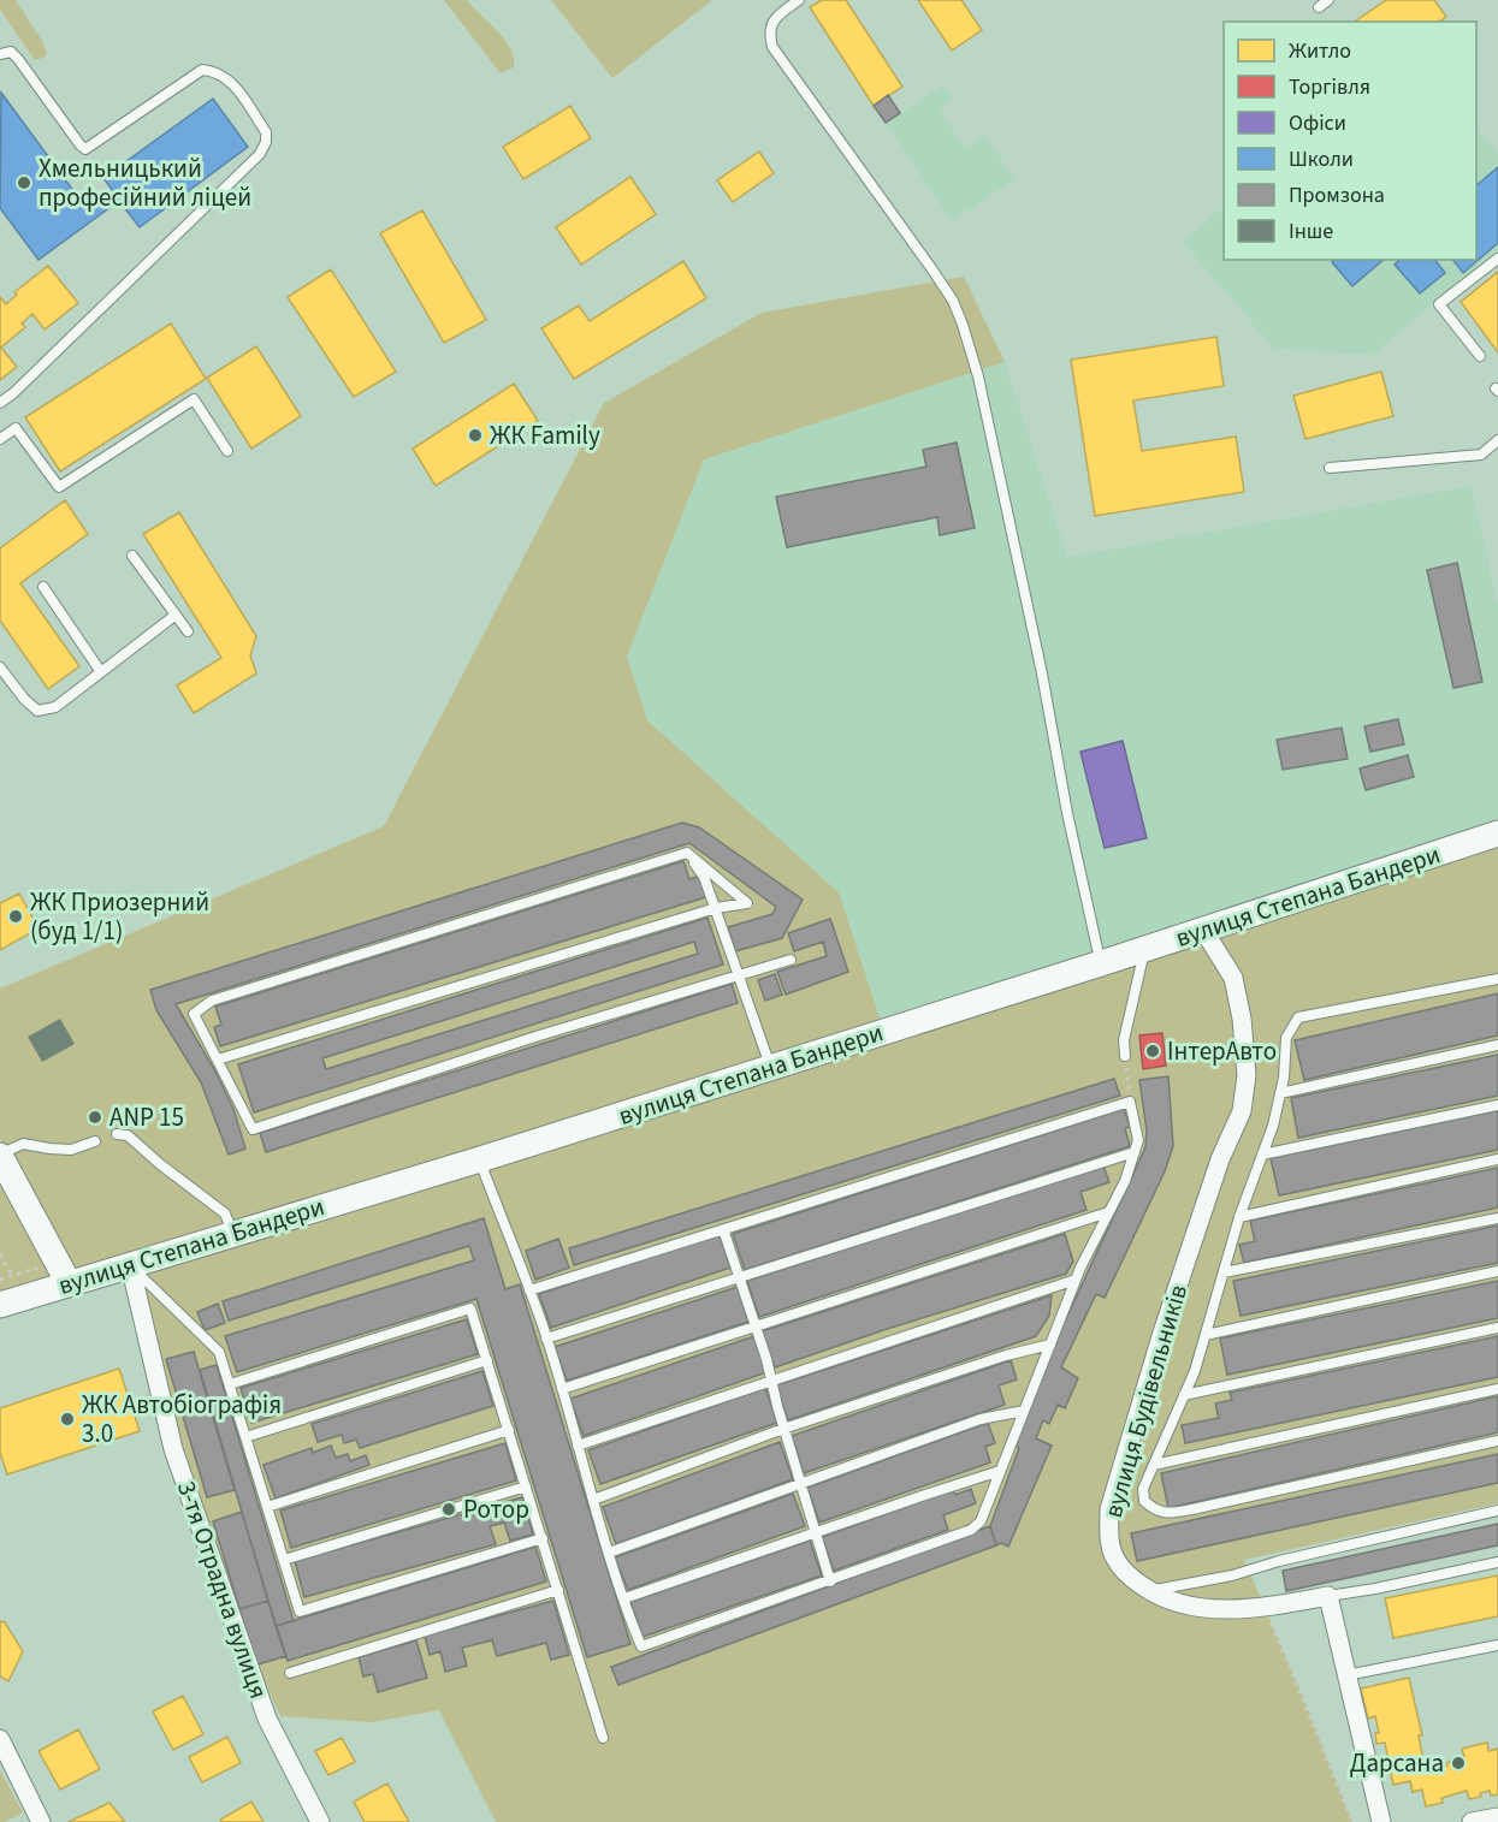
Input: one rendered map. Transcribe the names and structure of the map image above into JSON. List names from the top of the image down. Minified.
{"streets":{"main road":["вулиця Степана Бандери"],"street":["вулиця Будівельників","3-тя Отрадна вулиця"]},"crossings":[["вулиця Степана Бандери","вулиця Будівельників"],["вулиця Степана Бандери","3-тя Отрадна вулиця"]],"places":["Хмельницький професійний ліцей","ЖК Family","ЖК Приозерний (буд 1/1)","ІнтерАвто","ANP 15","ЖК Автобіографія 3.0","Ротор","Дарсана"],"legend":["Житло","Торгівля","Офіси","Школи","Промзона","Інше"]}
